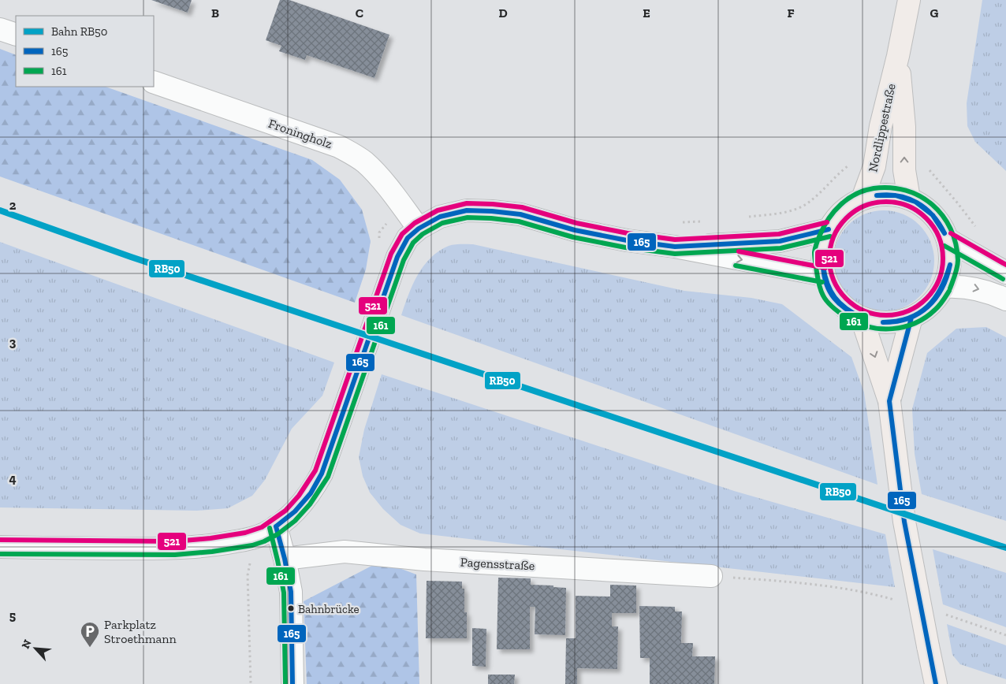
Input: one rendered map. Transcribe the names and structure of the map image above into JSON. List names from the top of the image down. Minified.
{"streets":{"main road":["Nordlippestraße"],"street":["Froningholz","Pagensstraße"]},"places":{"other":["Bahnbrücke"],"parking":["Parkplatz Stroethmann"]},"lines":["transit line 161","transit line 165","transit line 521","rail line RB50"],"legend":["Bahn RB50","165","161"],"north":"top left","grid":{"columns":["B","C","D","E","F","G"],"rows":["2","3","4","5"]}}
